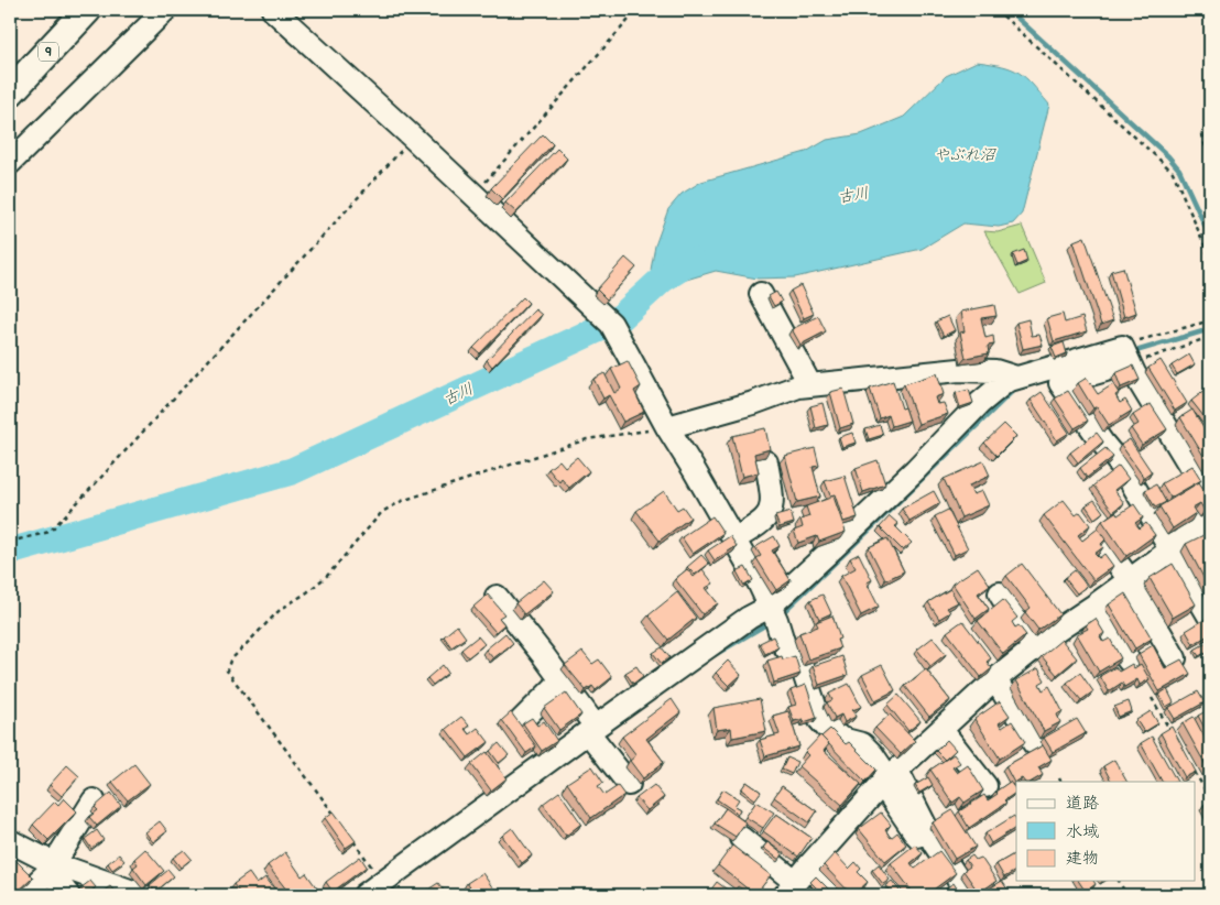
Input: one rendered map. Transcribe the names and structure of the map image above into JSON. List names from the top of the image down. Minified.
{"streets":{"main road":["9"]},"water":["やぶれ沼","古川"],"legend":["道路","水域","建物"]}
